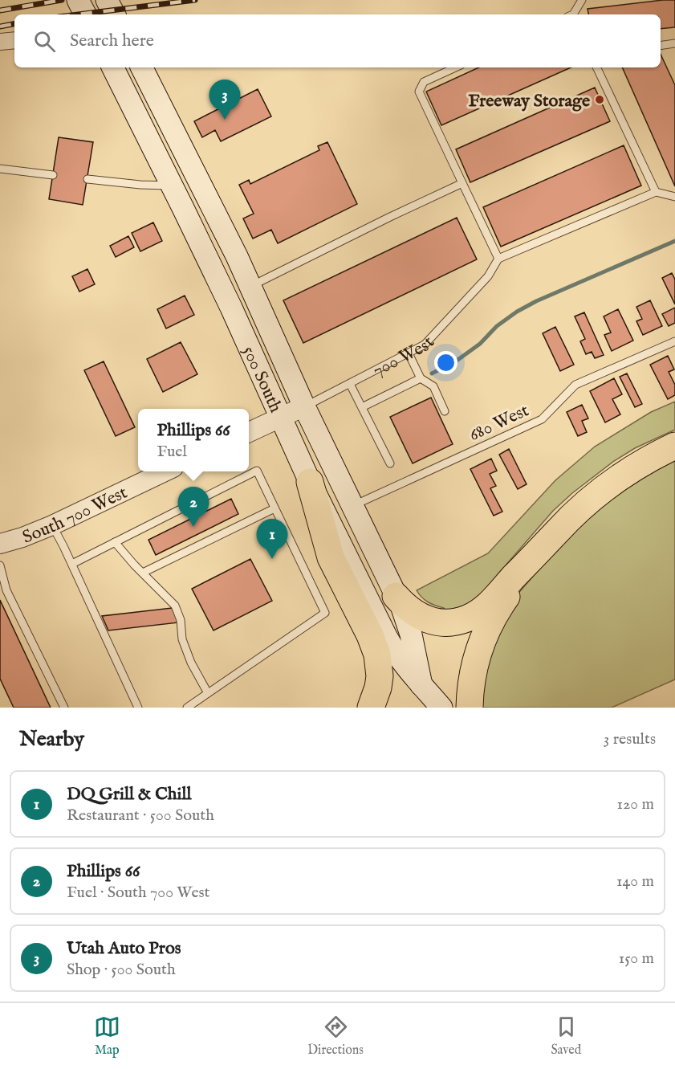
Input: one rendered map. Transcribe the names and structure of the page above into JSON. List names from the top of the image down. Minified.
{"streets":{"main road":["500 South"],"street":["700 West","South 700 West"],"lane":["680 West"]},"crossings":[["700 West","500 South"],["500 South","680 West"]],"places":["Freeway Storage"],"page":{"search":"Search here","pins":["3","2","1"],"popup":["Phillips 66","Fuel"],"heading":["Nearby","3 results"],"list":[{"mark":"1","name":"DQ Grill & Chill","note":"Restaurant · 500 South","value":"120 m"},{"mark":"2","name":"Phillips 66","note":"Fuel · South 700 West","value":"140 m"},{"mark":"3","name":"Utah Auto Pros","note":"Shop · 500 South","value":"150 m"}],"nav":["Map","Directions","Saved"]}}
